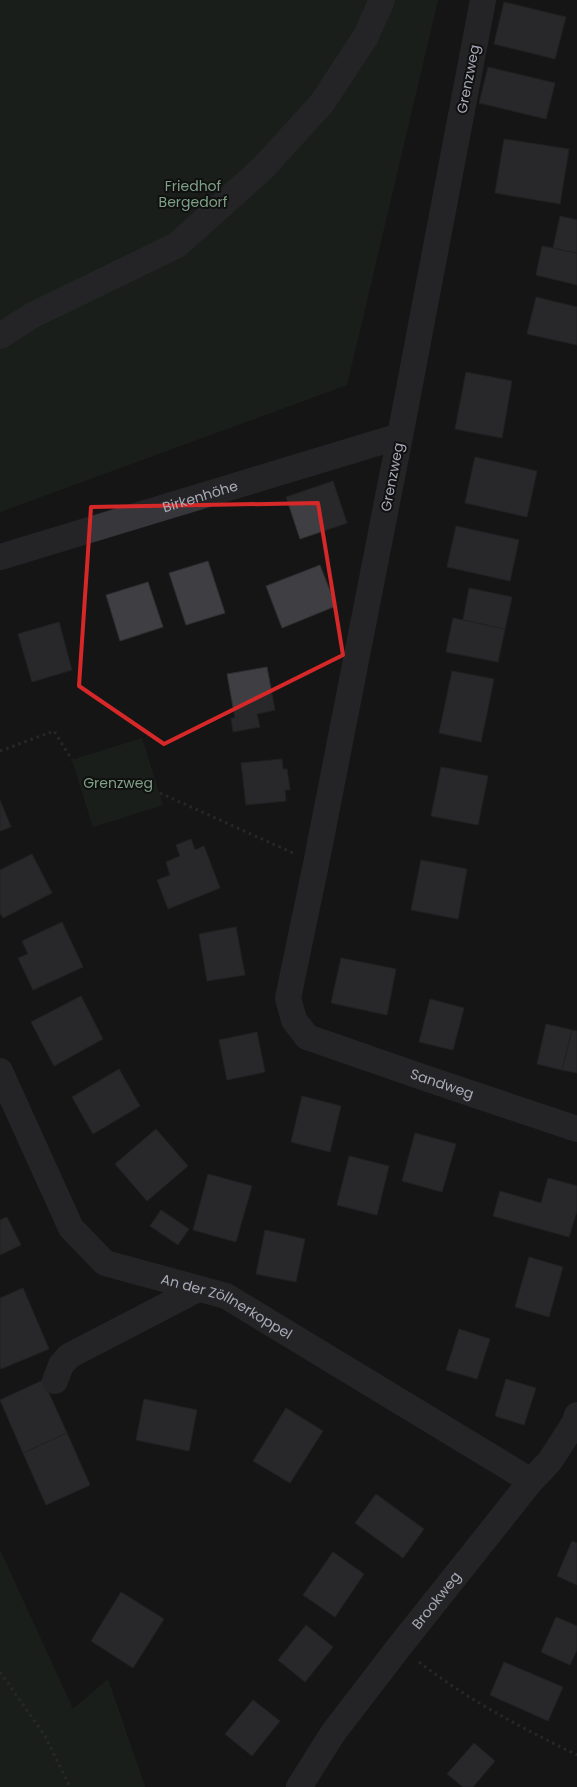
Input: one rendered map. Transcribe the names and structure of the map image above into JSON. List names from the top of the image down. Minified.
{"streets":{"street":["Grenzweg","Birkenhöhe","Sandweg","An der Zöllnerkoppel","Brookweg"]},"crossings":[["Grenzweg","Birkenhöhe"],["Grenzweg","Sandweg"],["An der Zöllnerkoppel","Brookweg"]],"parks":["Friedhof Bergedorf","Grenzweg"]}
